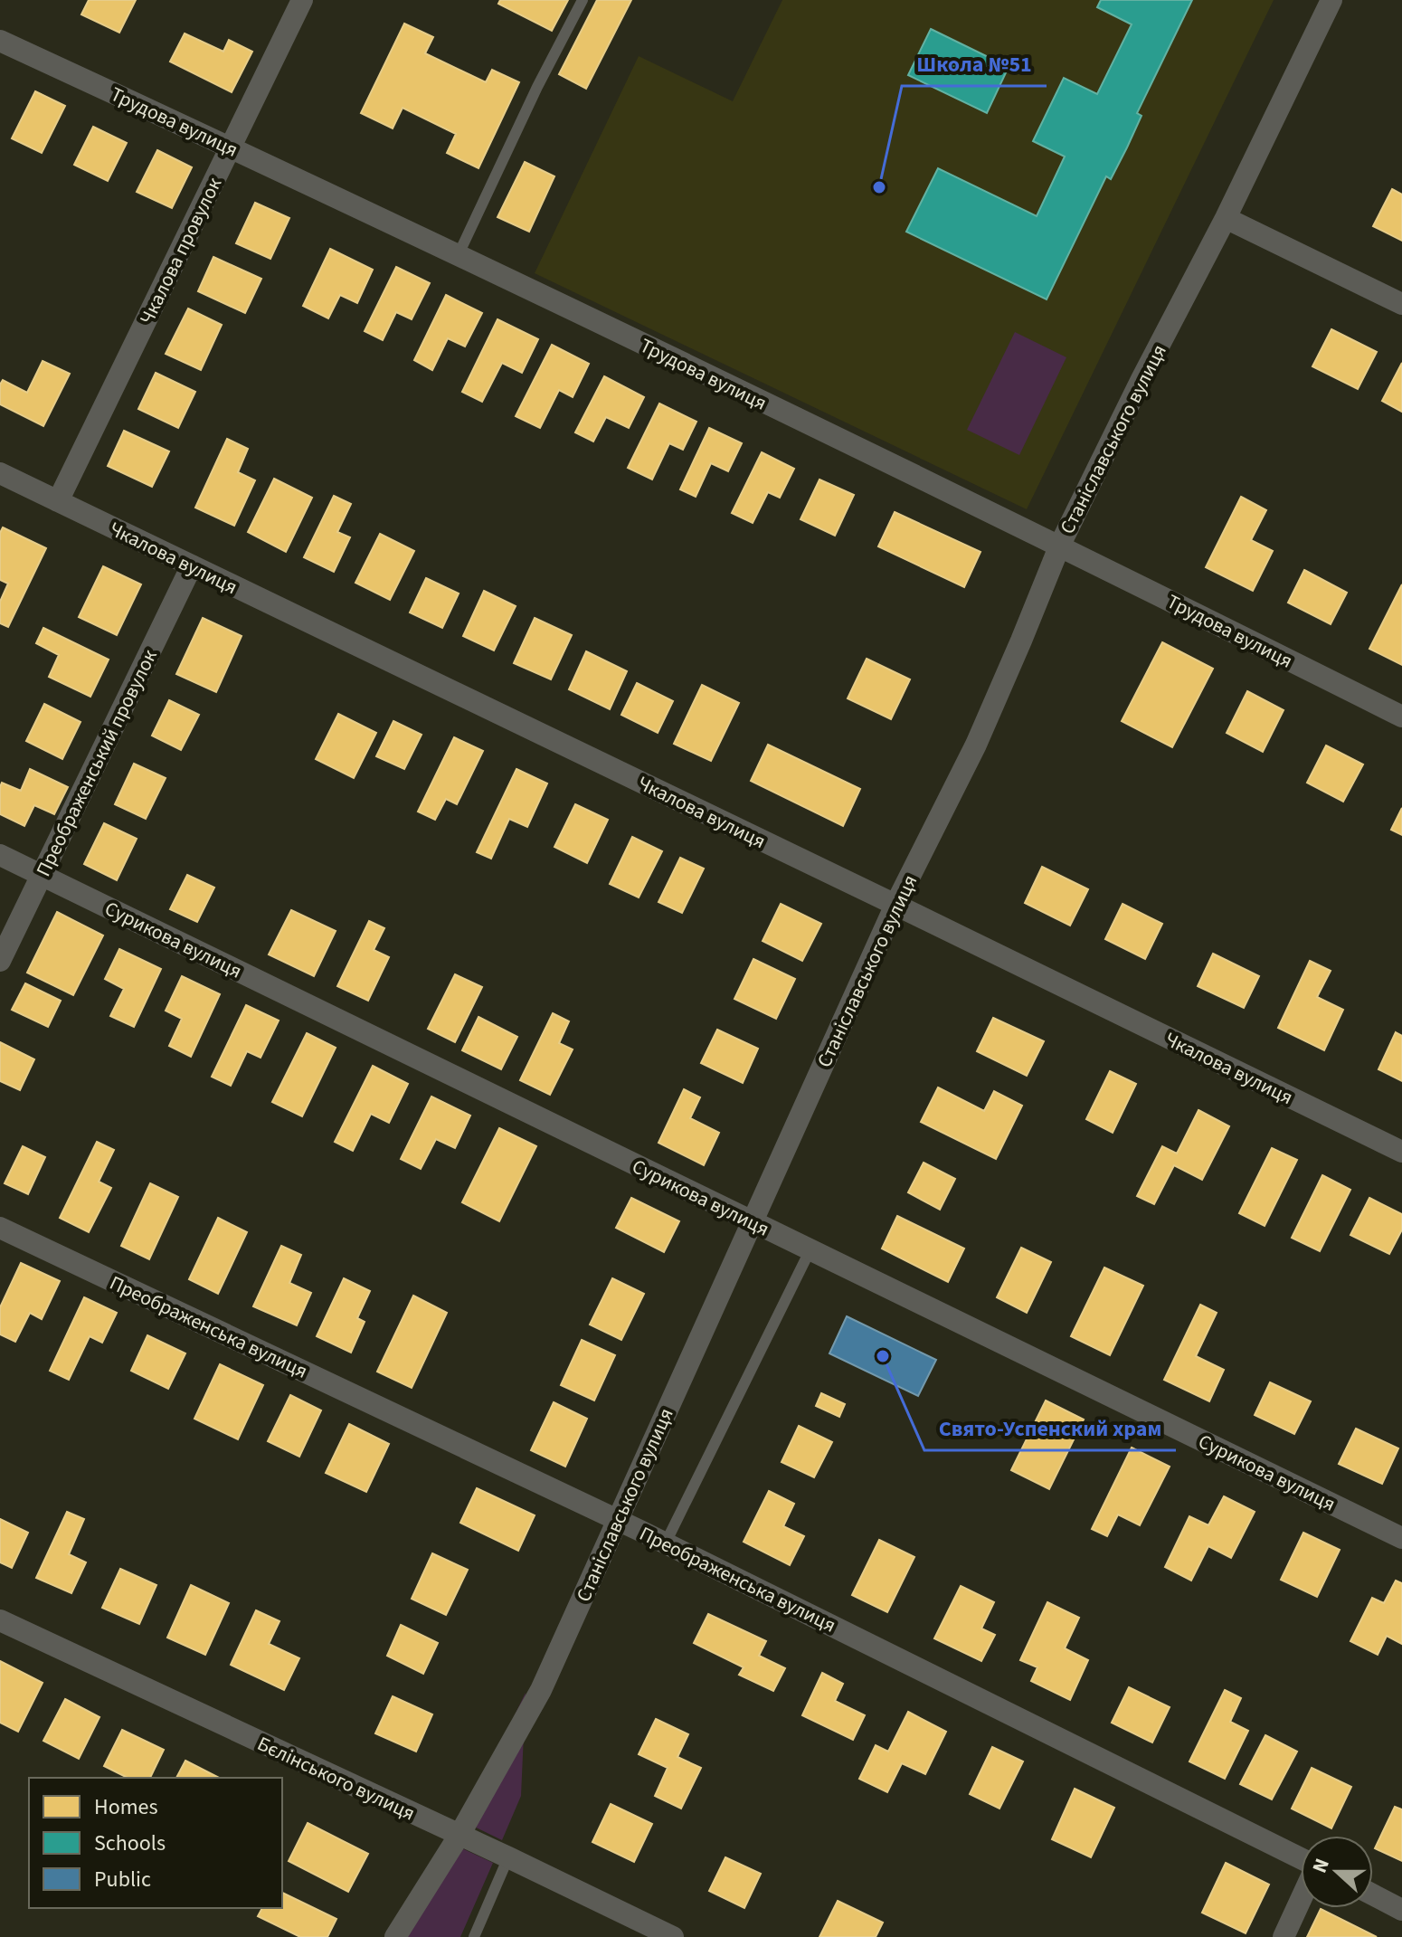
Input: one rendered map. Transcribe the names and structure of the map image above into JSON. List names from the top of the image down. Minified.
{"streets":{"street":["Трудова вулиця","Чкалова провулок","Станіславського вулиця","Чкалова вулиця","Преображенський провулок","Сурикова вулиця","Преображенська вулиця","Бєлінського вулиця"]},"crossings":[["Трудова вулиця","Чкалова провулок"],["Трудова вулиця","Станіславського вулиця"],["Чкалова провулок","Чкалова вулиця"],["Станіславського вулиця","Чкалова вулиця"],["Станіславського вулиця","Сурикова вулиця"],["Станіславського вулиця","Преображенська вулиця"],["Станіславського вулиця","Бєлінського вулиця"],["Чкалова вулиця","Преображенський провулок"],["Преображенський провулок","Сурикова вулиця"]],"places":["Школа №51","Свято-Успенский храм"],"legend":["Homes","Schools","Public"],"north":"left"}
